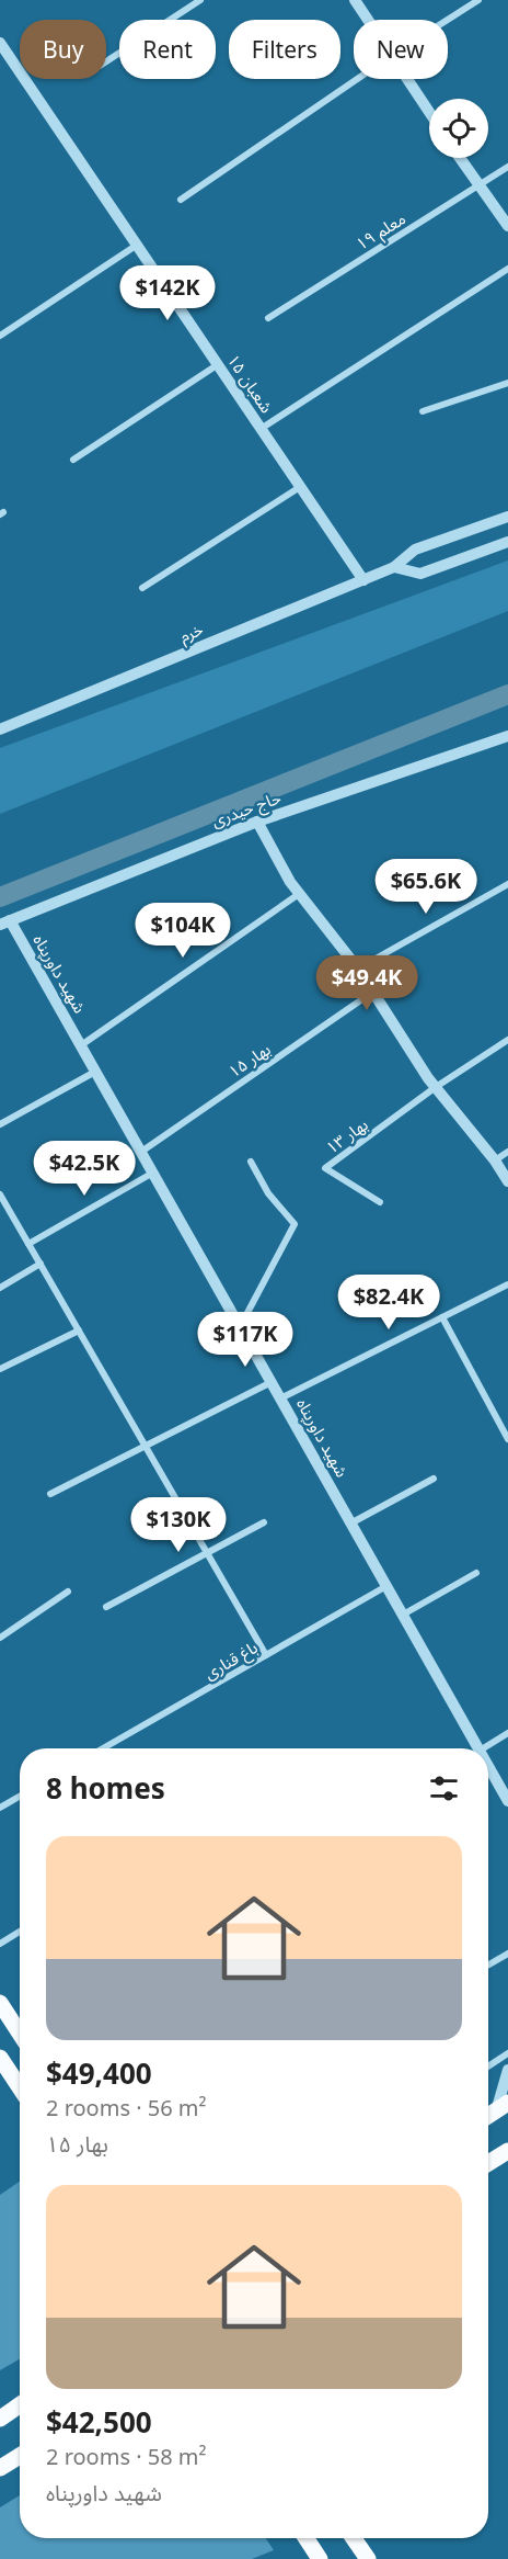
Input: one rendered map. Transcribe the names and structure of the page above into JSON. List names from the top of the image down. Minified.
{"streets":{"street":["معلم ۱۹","۱۵ شعبان","خرم","حاج حیدری","شهید داورپناه","بهار ۱۵","بهار ۱۳","باغ قناری"]},"crossings":[["۱۵ شعبان","خرم"],["حاج حیدری","شهید داورپناه"],["شهید داورپناه","بهار ۱۵"],["شهید داورپناه","باغ قناری"]],"page":{"chip":["Buy","Rent","Filters","New"],"price":["$142K","$65.6K","$104K","$49.4K","$42.5K","$82.4K","$117K","$130K"],"heading":"8 homes","list":[{"name":"$49,400","note":"2 rooms · 56 m² · بهار ۱۵"},{"name":"$42,500","note":"2 rooms · 58 m² · شهید داورپناه"}]}}
